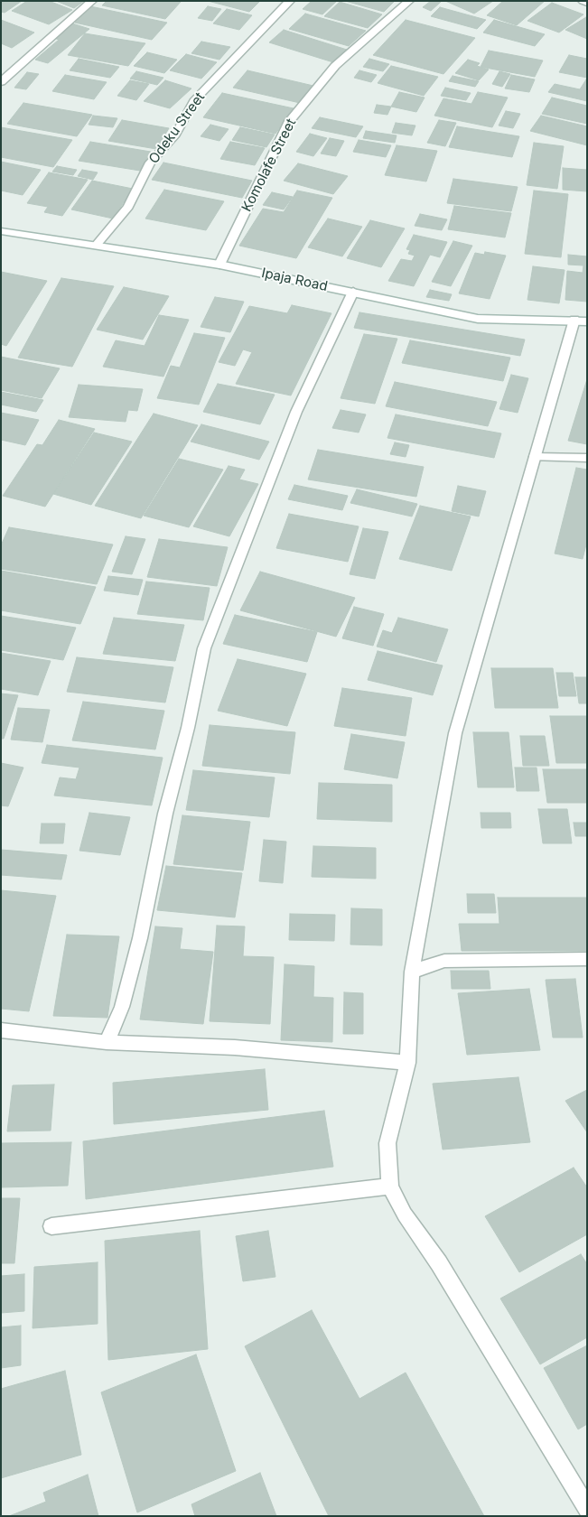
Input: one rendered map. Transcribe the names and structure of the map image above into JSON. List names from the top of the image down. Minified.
{"streets":{"street":["Odeku Street","Komolafe Street","Ipaja Road"]},"crossings":[["Odeku Street","Ipaja Road"],["Komolafe Street","Ipaja Road"]]}
